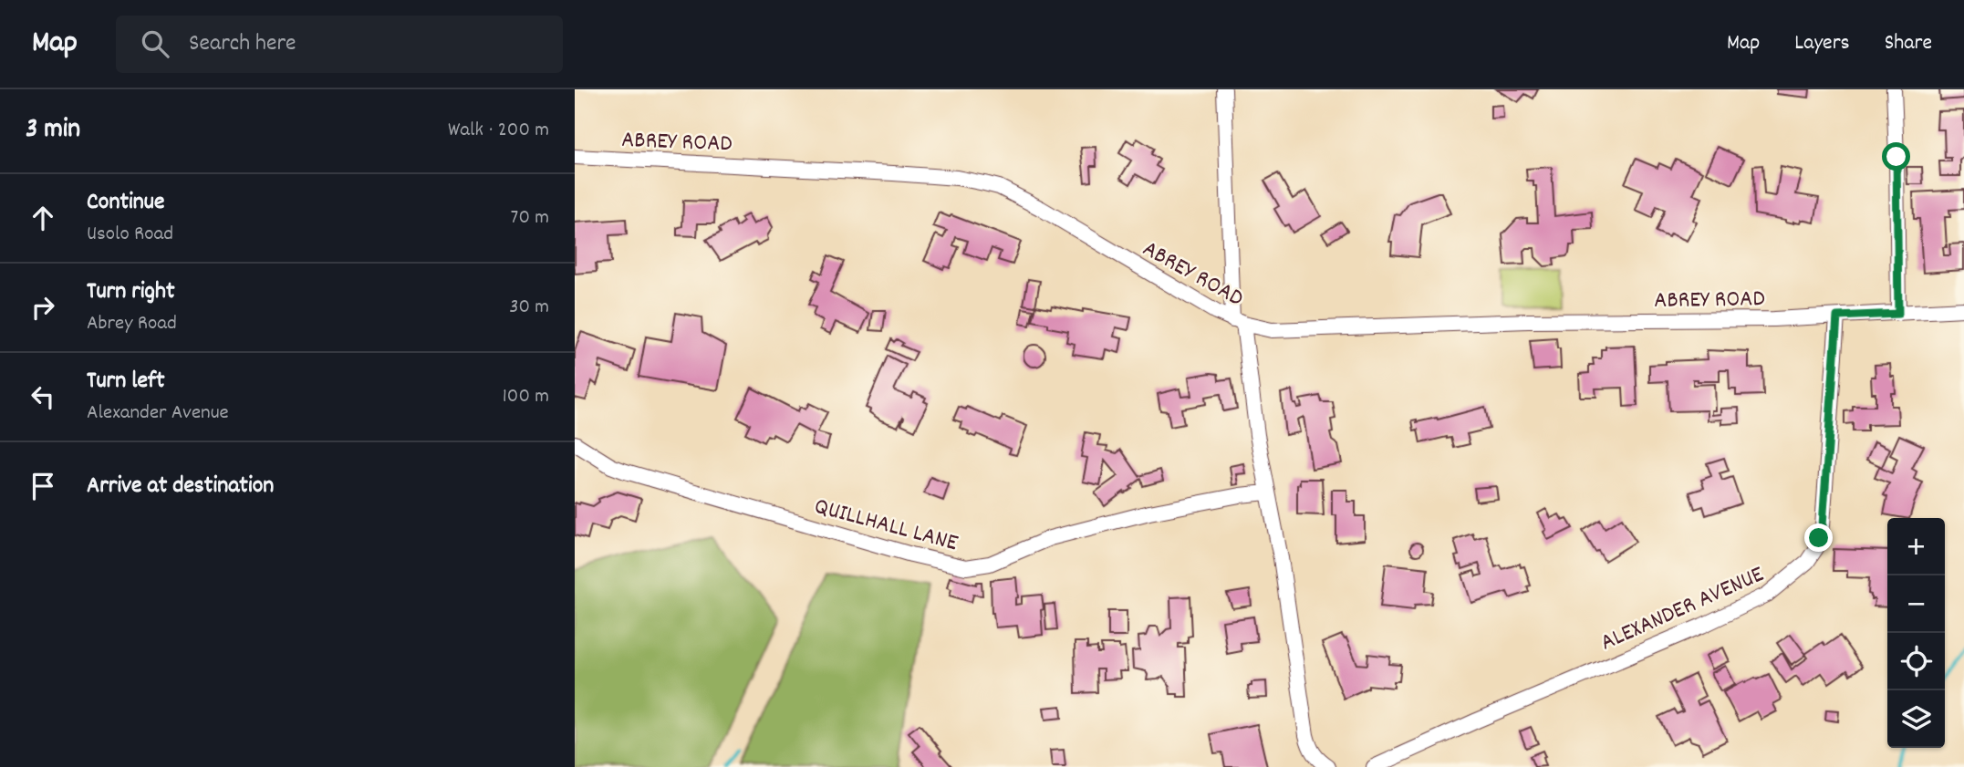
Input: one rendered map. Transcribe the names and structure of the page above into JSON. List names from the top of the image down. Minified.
{"streets":{"street":["ABREY ROAD","QUILLHALL LANE","ALEXANDER AVENUE"]},"crossings":[["ABREY ROAD","ALEXANDER AVENUE"]],"page":{"header":"Map","search":"Search here","nav":["Map","Layers","Share"],"heading":["3 min","Walk · 200 m"],"list":[["Continue","Usolo Road","70 m"],["Turn right","Abrey Road","30 m"],["Turn left","Alexander Avenue","100 m"],"Arrive at destination"],"map_buttons":["+","−"]}}
